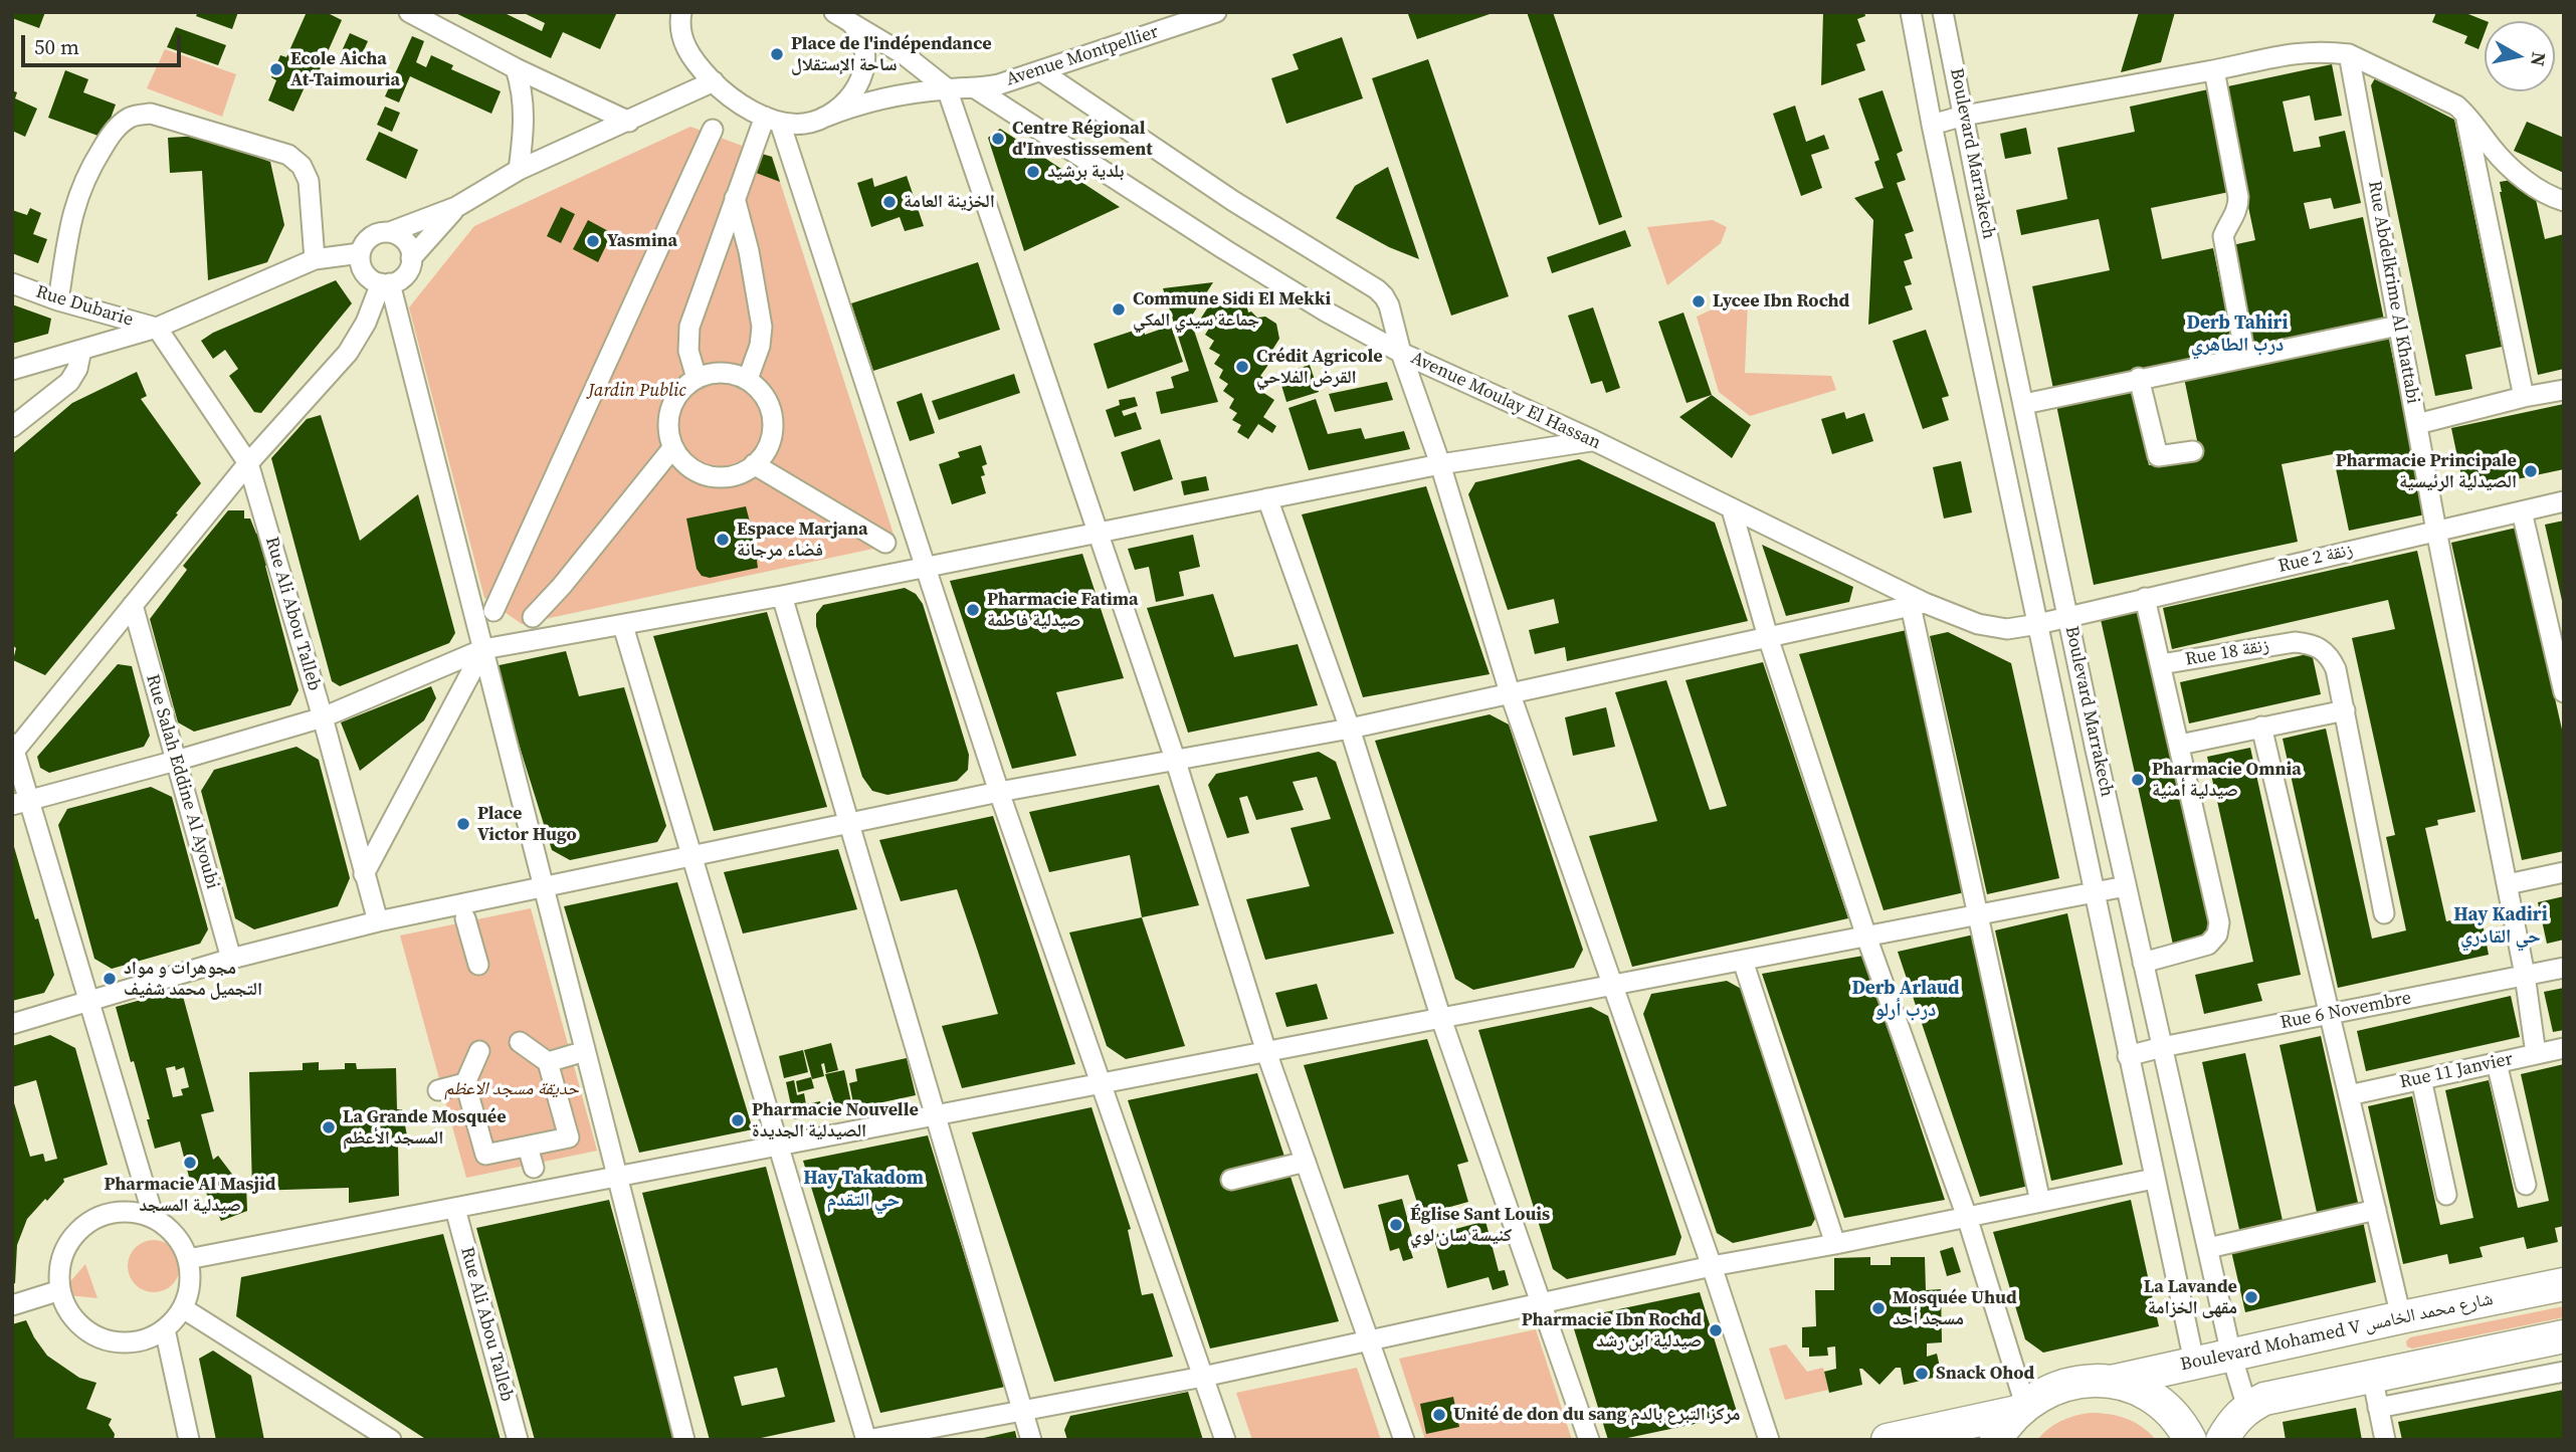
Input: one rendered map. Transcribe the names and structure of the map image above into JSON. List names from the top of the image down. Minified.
{"streets":{"main road":["Boulevard Mohamed V شارع محمد الخامس"],"street":["Avenue Montpellier","Boulevard Marrakech","Rue Abdelkrime Al Khattabi","Rue Dubarie","Avenue Moulay El Hassan","Rue 2 زنقة","Rue Ali Abou Talleb","Rue 18 زنقة","Rue Salah Eddine Al Ayoubi","Rue 6 Novembre","Rue 11 Janvier"]},"crossings":[["Avenue Montpellier","Avenue Moulay El Hassan"],["Boulevard Marrakech","Avenue Moulay El Hassan"],["Boulevard Marrakech","Rue 2 زنقة"],["Boulevard Marrakech","Rue 6 Novembre"],["Boulevard Marrakech","Boulevard Mohamed V شارع محمد الخامس"],["Rue Abdelkrime Al Khattabi","Rue 2 زنقة"],["Rue Abdelkrime Al Khattabi","Rue 6 Novembre"],["Rue Abdelkrime Al Khattabi","Rue 11 Janvier"],["Rue Dubarie","Rue Ali Abou Talleb"],["Avenue Moulay El Hassan","Rue 2 زنقة"]],"districts":["Derb Tahiri درب الطاهري","Hay Kadiri حي القادري","Derb Arlaud درب أرلو","Hay Takadom حي التقدم"],"parks":["Jardin Public","حديقة مسجد الاعظم"],"places":["Place de l'indépendance ساحة الإستقلال","Ecole Aicha At-Taimouria","Centre Régional d'Investissement","بلدية برشيد","الخزينة العامة","Yasmina","Lycee Ibn Rochd","Commune Sidi El Mekki جماعة سيدي المكي","Crédit Agricole القرض الفلاحي","Pharmacie Principale الصيدلية الرئيسية","Espace Marjana فضاء مرجانة","Pharmacie Fatima صيدلية فاطمة","Pharmacie Omnia صيدلية أمنية","Place Victor Hugo","مجوهرات و مواد التجميل محمد شفيف","Pharmacie Nouvelle الصيدلية الجديدة","La Grande Mosquée المسجد الأعظم","Pharmacie Al Masjid صيدلية المسجد","Église Sant Louis كنيسة سان لوي","La Lavande مقهى الخزامة","Mosquée Uhud مسجد أحد","Pharmacie Ibn Rochd صيدلية ابن رشد","Snack Ohod","Unité de don du sang مركز التبرع بالدم"],"scale_bar":"50 m","north":"right"}
